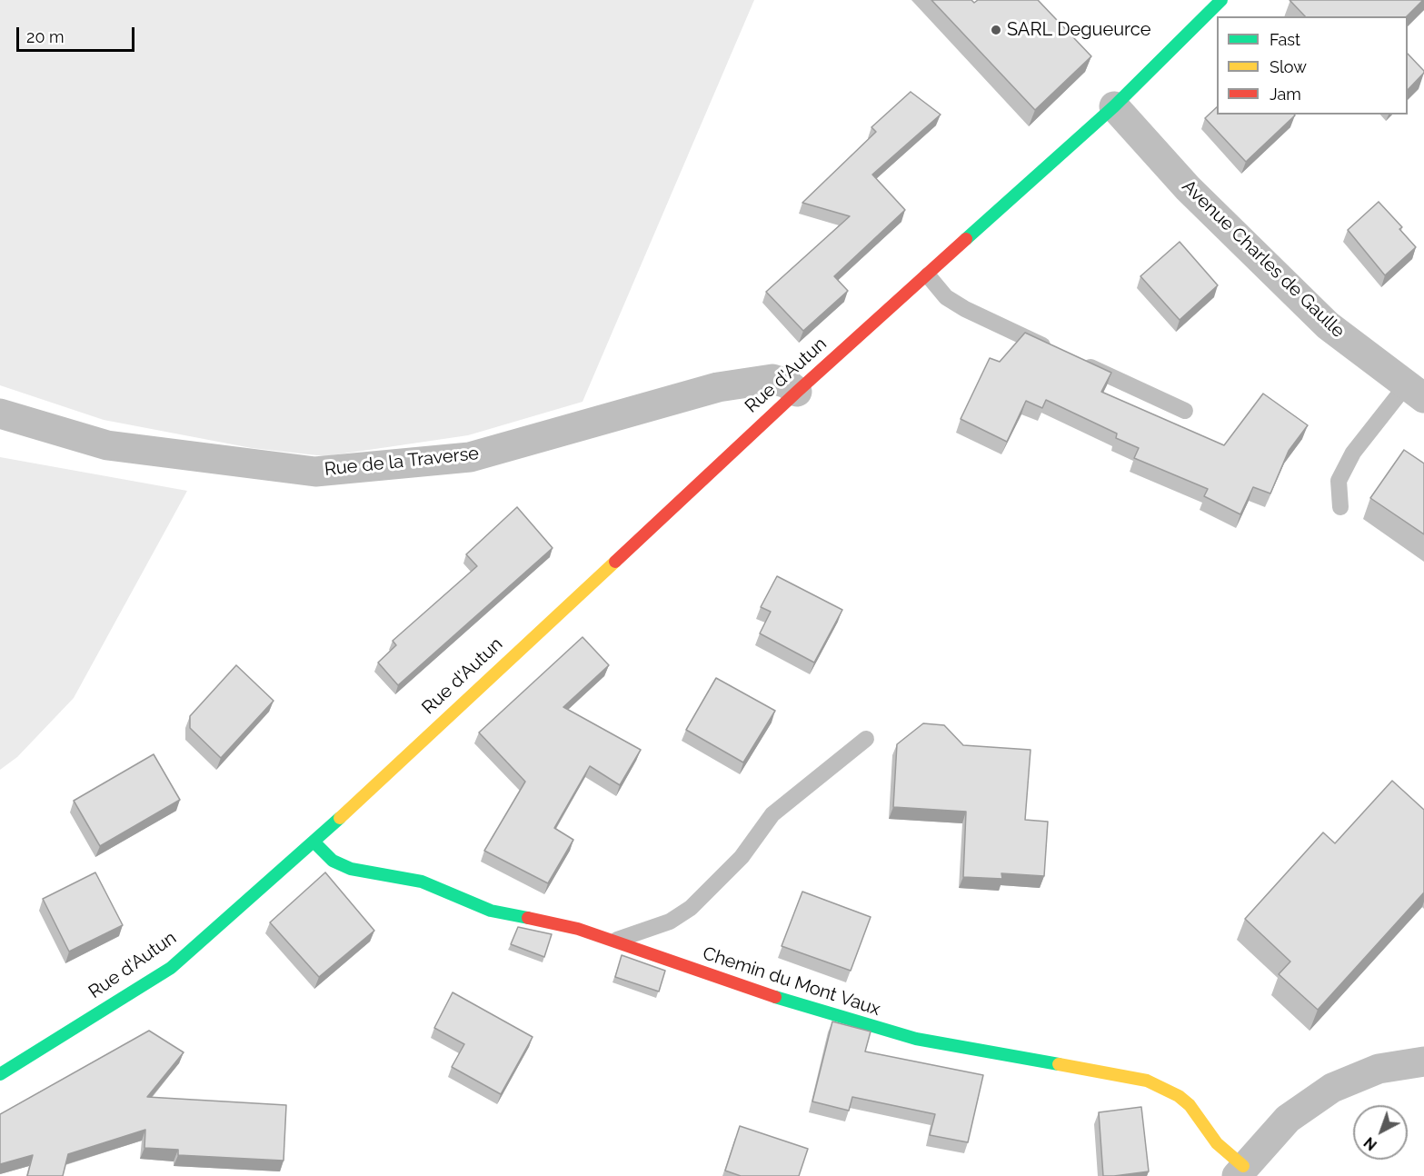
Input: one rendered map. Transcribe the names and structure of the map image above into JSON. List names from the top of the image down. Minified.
{"streets":{"main road":["Rue d'Autun","Chemin du Mont Vaux"],"street":["Avenue Charles de Gaulle","Rue de la Traverse"]},"crossings":[["Avenue Charles de Gaulle","Rue d'Autun"],["Rue d'Autun","Rue de la Traverse"],["Rue d'Autun","Chemin du Mont Vaux"]],"places":["SARL Degueurce"],"legend":["Fast","Slow","Jam"],"scale_bar":"20 m","north":"bottom left"}
